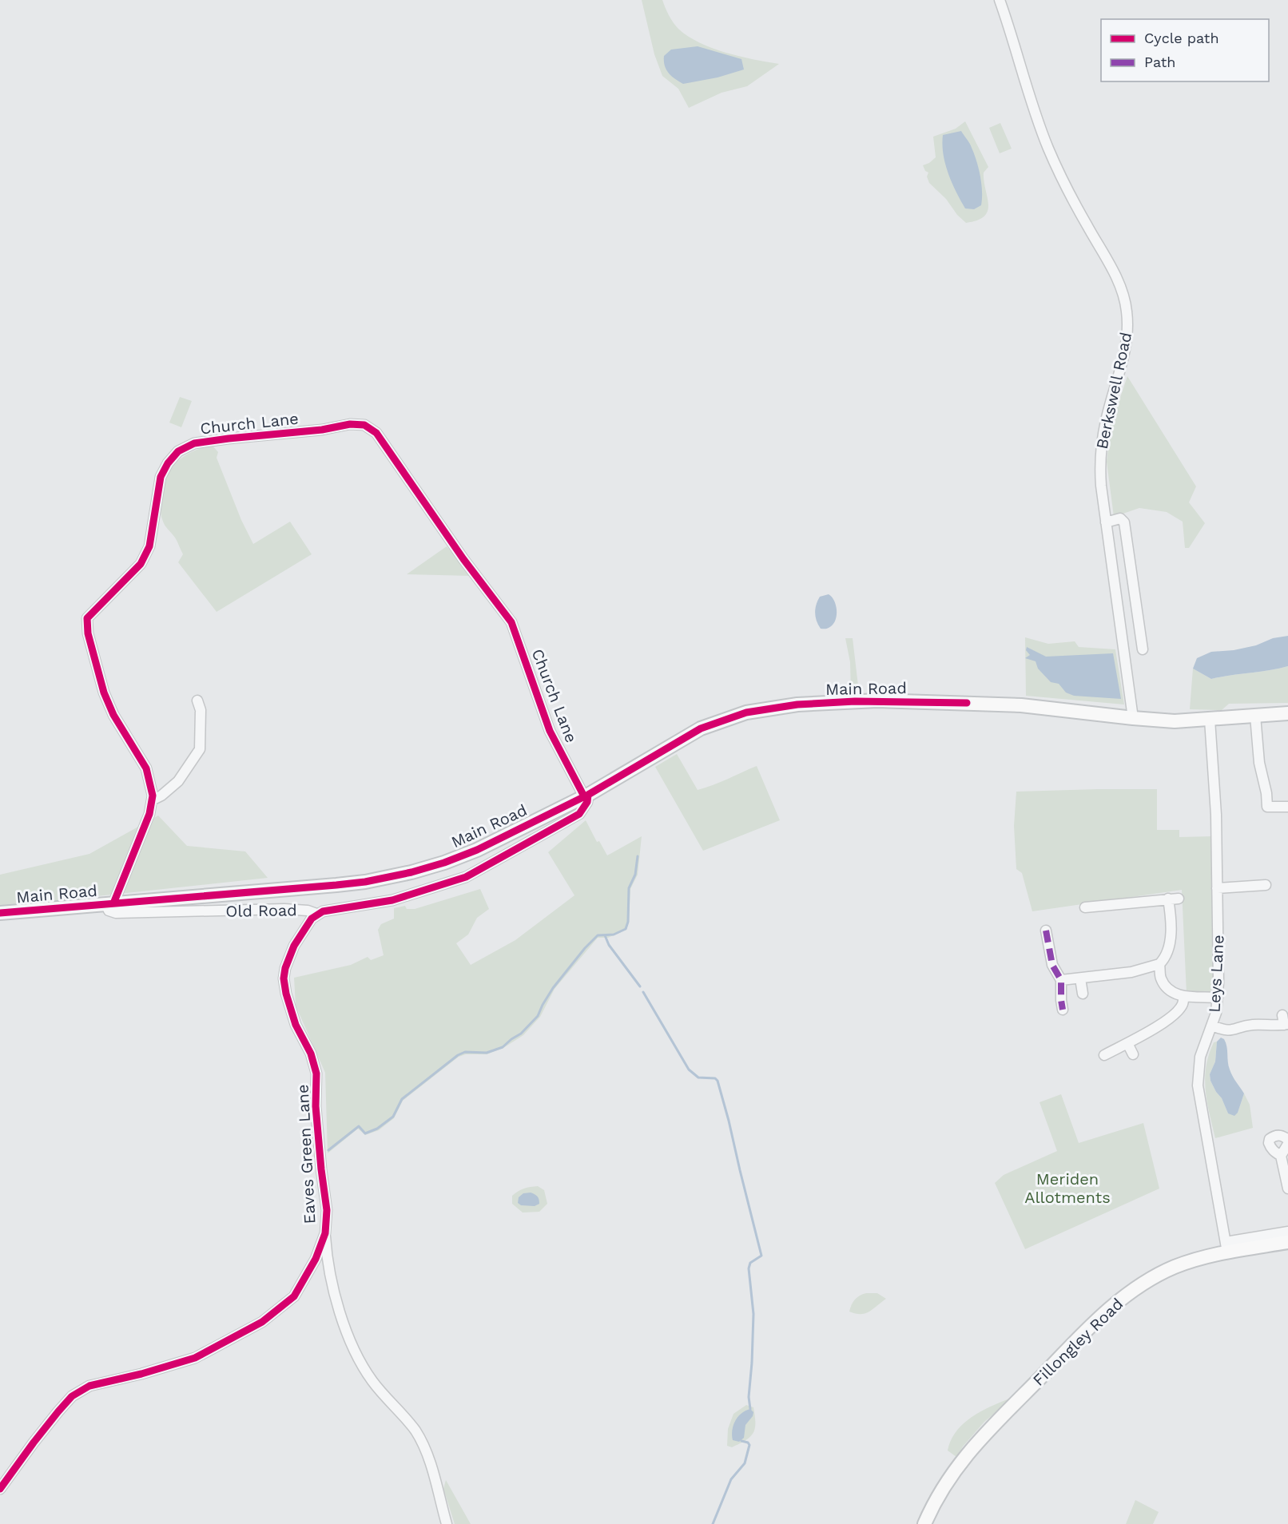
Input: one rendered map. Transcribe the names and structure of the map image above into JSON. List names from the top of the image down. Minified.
{"streets":{"main road":["Main Road","Fillongley Road"],"street":["Berkswell Road","Church Lane","Old Road","Leys Lane","Eaves Green Lane"]},"crossings":[["Berkswell Road","Main Road"],["Church Lane","Main Road"],["Church Lane","Old Road"],["Main Road","Old Road"],["Main Road","Leys Lane"],["Old Road","Eaves Green Lane"],["Leys Lane","Fillongley Road"]],"parks":["Meriden Allotments"],"legend":["Cycle path","Path"]}
